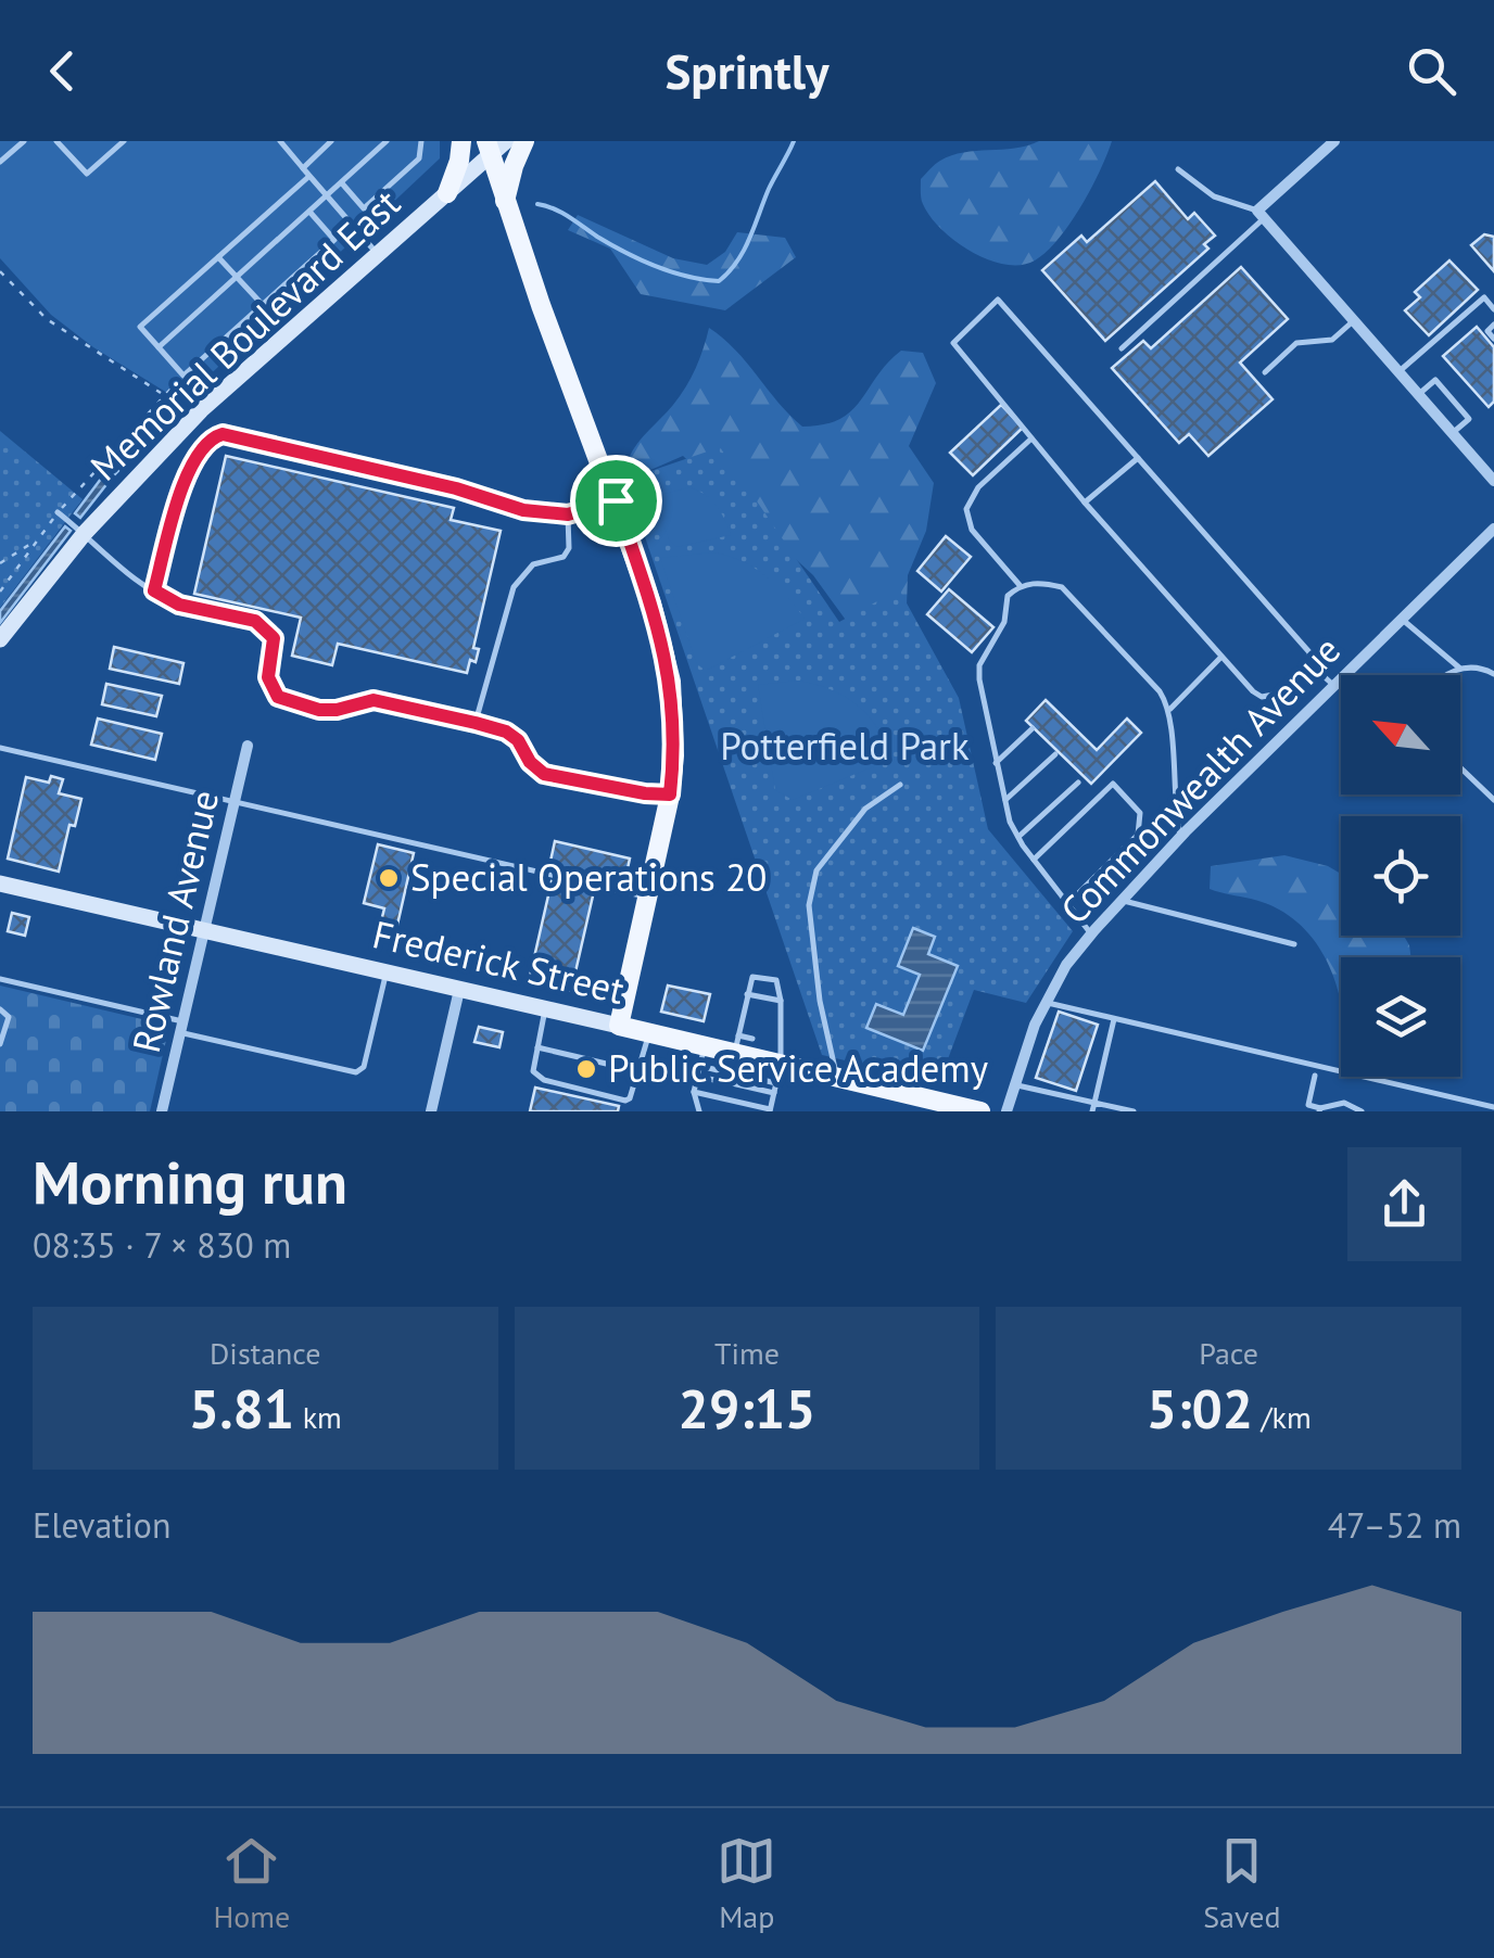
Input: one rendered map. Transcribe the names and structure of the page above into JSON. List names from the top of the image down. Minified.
{"streets":{"main road":["Memorial Boulevard East","Frederick Street"],"street":["Commonwealth Avenue","Rowland Avenue"]},"crossings":[["Rowland Avenue","Frederick Street"]],"parks":["Potterfield Park"],"places":["Special Operations 20","Public Service Academy"],"north":"top left","page":{"header":"Sprintly","heading":["Morning run","08:35 · 7 × 830 m"],"stats":[["Distance","5.81 km"],["Time","29:15"],["Pace","5:02 /km"]],"chart":["Elevation","47–52 m"],"tabs":["Home","Map","Saved"]}}
